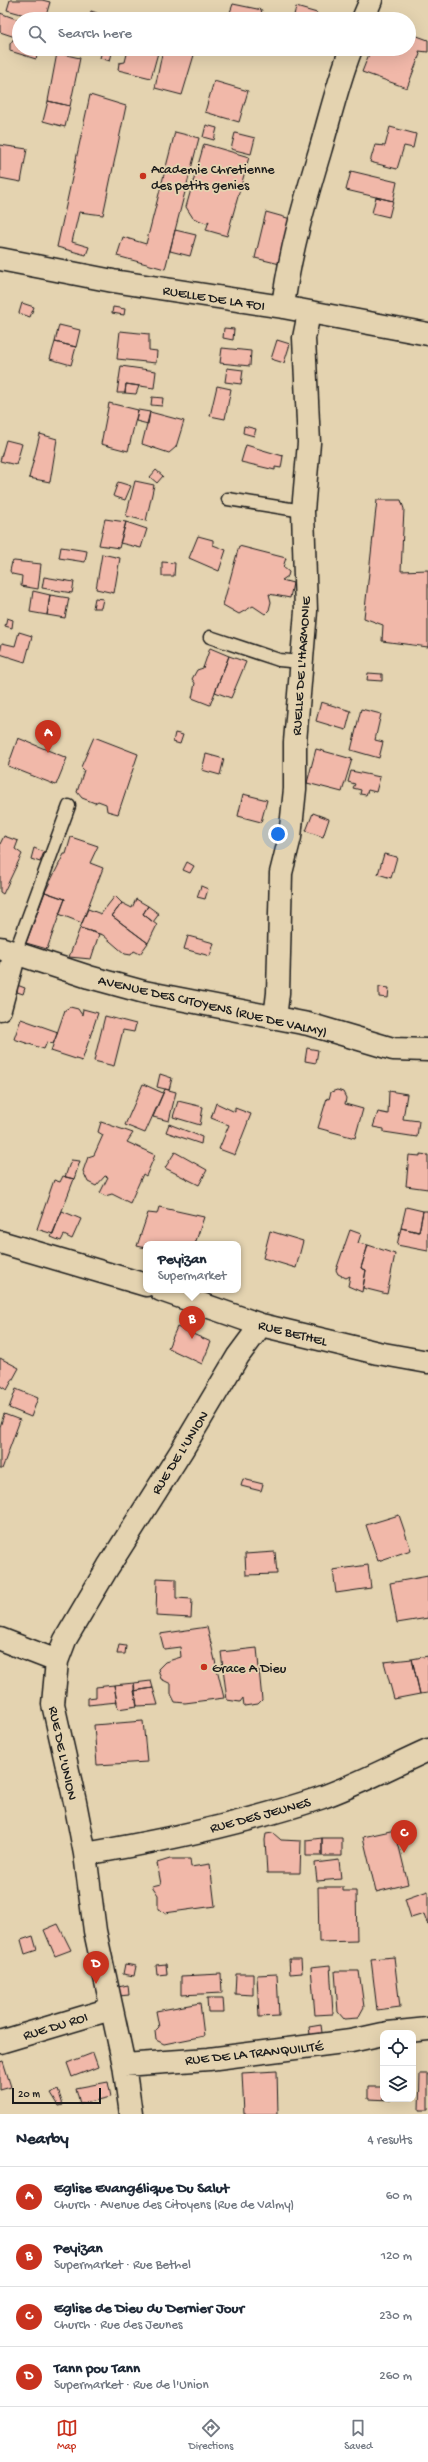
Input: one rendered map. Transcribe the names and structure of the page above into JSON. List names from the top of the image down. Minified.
{"streets":{"street":["RUELLE DE LA FOI","RUELLE DE L'HARMONIE","AVENUE DES CITOYENS (RUE DE VALMY)","RUE BETHEL","RUE DE L'UNION","RUE DES JEUNES","RUE DU ROI","RUE DE LA TRANQUILITÉ"]},"crossings":[["RUELLE DE LA FOI","RUELLE DE L'HARMONIE"],["RUELLE DE L'HARMONIE","AVENUE DES CITOYENS (RUE DE VALMY)"],["RUE BETHEL","RUE DE L'UNION"],["RUE DE L'UNION","RUE DES JEUNES"],["RUE DE L'UNION","RUE DU ROI"],["RUE DE L'UNION","RUE DE LA TRANQUILITÉ"]],"places":["Academie Chretienne des petits genies","Grace A Dieu"],"scale_bar":"20 m","page":{"search":"Search here","pins":["A","B","C","D"],"popup":["Peyizan","Supermarket"],"scale":"20 m","heading":["Nearby","4 results"],"list":[{"mark":"A","name":"Eglise Evangélique Du Salut","note":"Church · Avenue des Citoyens (Rue de Valmy)","value":"60 m"},{"mark":"B","name":"Peyizan","note":"Supermarket · Rue Bethel","value":"120 m"},{"mark":"C","name":"Eglise de Dieu du Dernier Jour","note":"Church · Rue des Jeunes","value":"230 m"},{"mark":"D","name":"Tann pou Tann","note":"Supermarket · Rue de l'Union","value":"260 m"}],"nav":["Map","Directions","Saved"]}}
